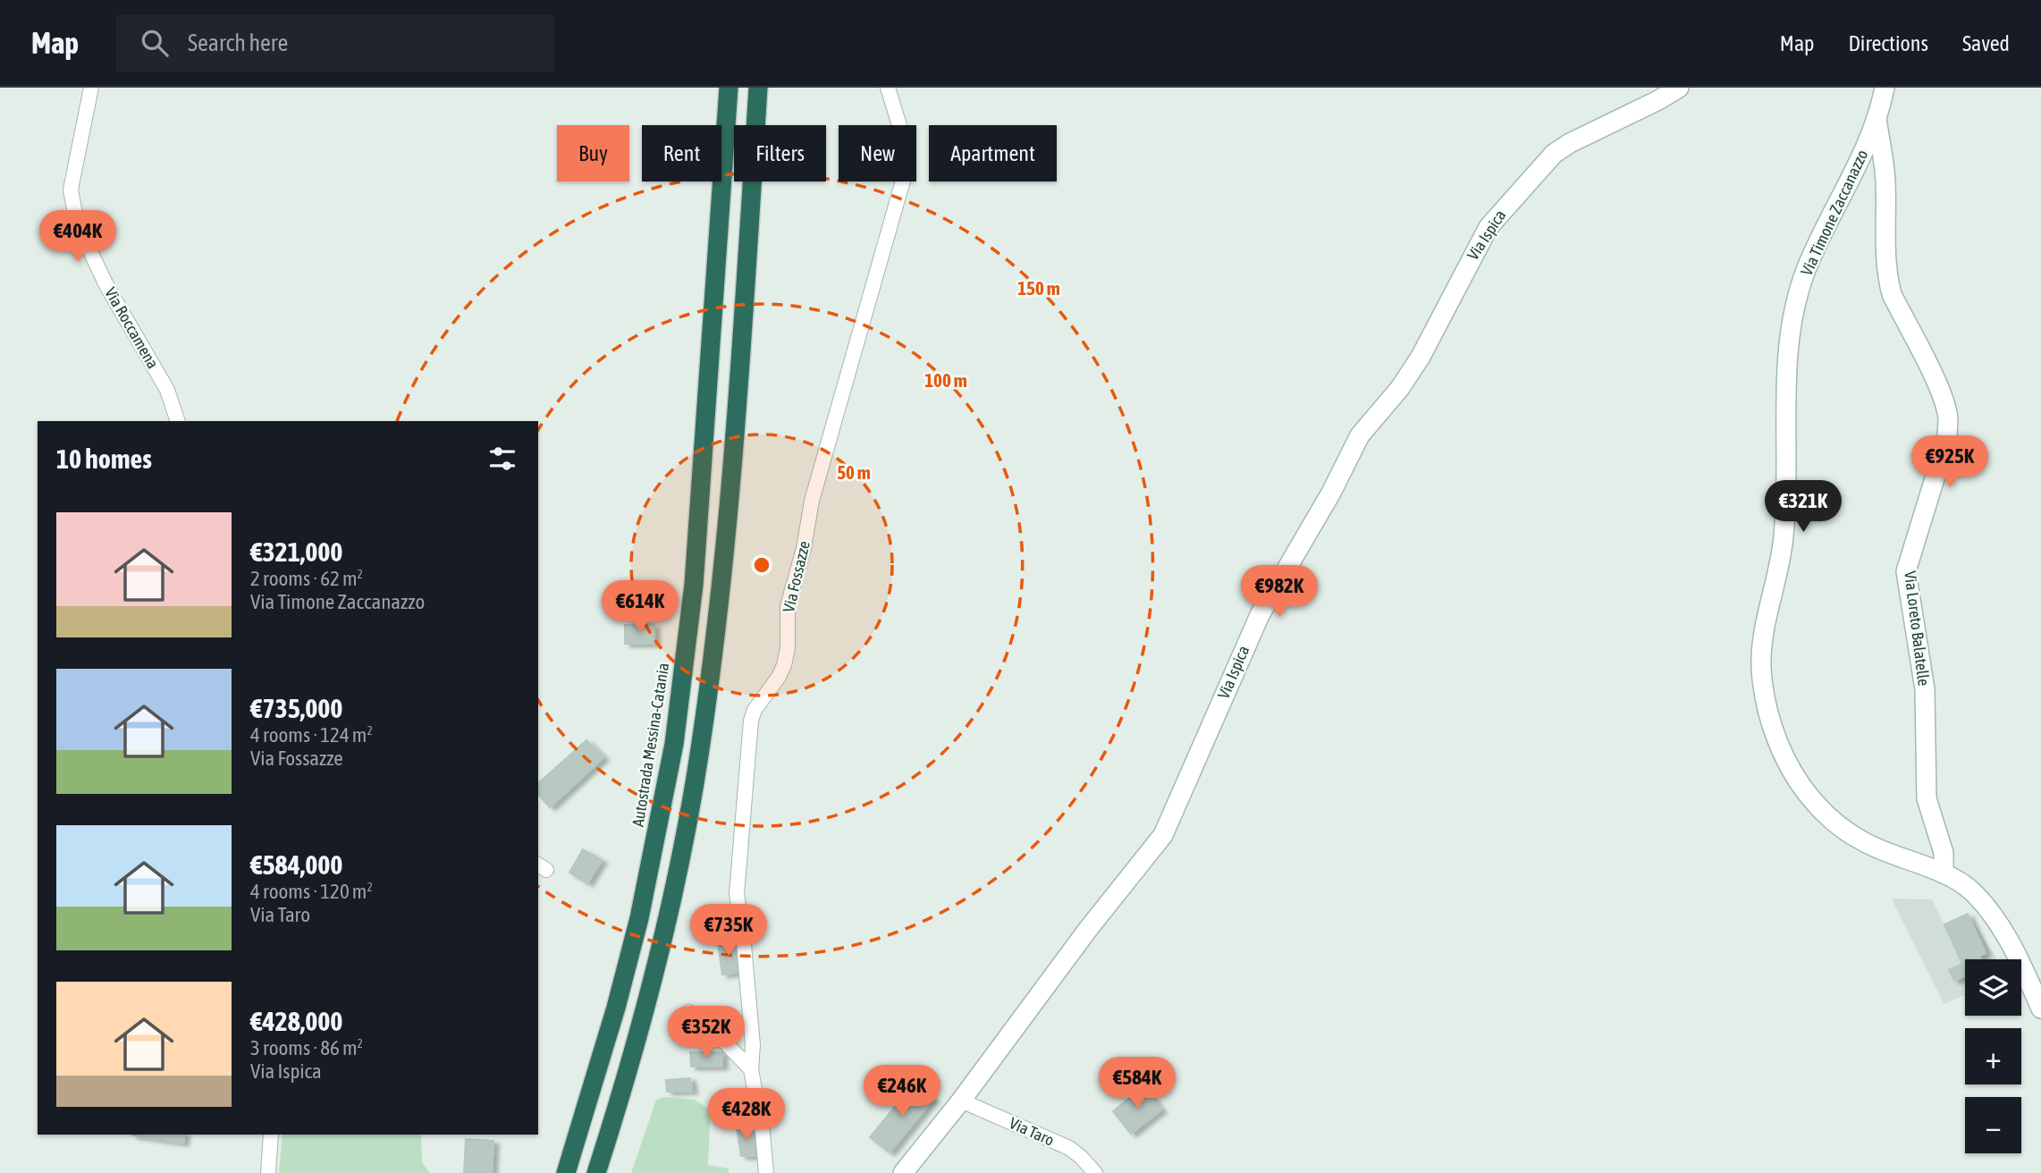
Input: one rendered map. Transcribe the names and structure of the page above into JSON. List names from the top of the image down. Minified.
{"streets":{"highway":["Autostrada Messina-Catania"],"street":["Via Timone Zaccanazzo","Via Ispica","Via Roccamena","Via Fossazze","Via Loreto Balatelle","Via Taro"]},"crossings":[["Via Timone Zaccanazzo","Via Loreto Balatelle"],["Via Ispica","Via Taro"]],"page":{"header":"Map","search":"Search here","nav":["Map","Directions","Saved"],"chip":["Buy","Rent","Filters","New","Apartment"],"price":["€404K","€925K","€321K","€982K","€614K","€735K","€352K","€584K","€246K","€428K"],"heading":"10 homes","list":[{"name":"€321,000","note":"2 rooms · 62 m² · Via Timone Zaccanazzo"},{"name":"€735,000","note":"4 rooms · 124 m² · Via Fossazze"},{"name":"€584,000","note":"4 rooms · 120 m² · Via Taro"},{"name":"€428,000","note":"3 rooms · 86 m² · Via Ispica"}],"map_buttons":["+","−"]},"rings":["150 m","100 m","50 m"]}
